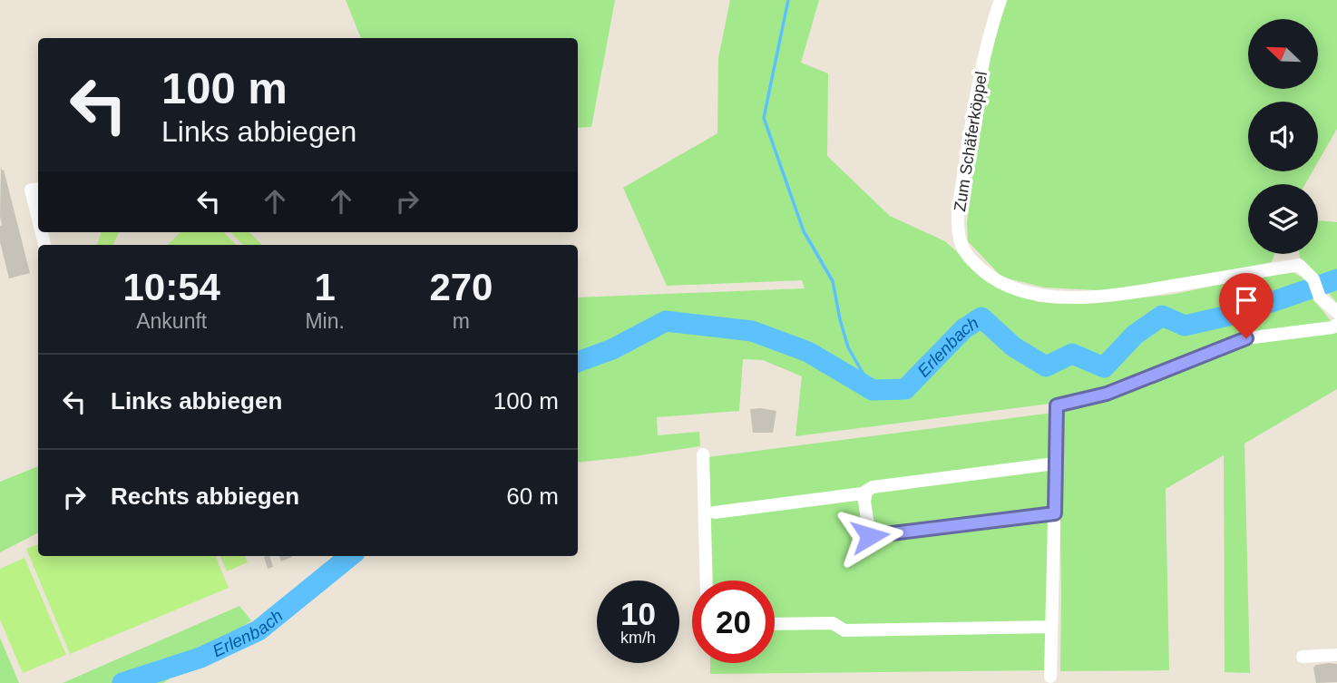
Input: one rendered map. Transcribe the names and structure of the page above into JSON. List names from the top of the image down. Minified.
{"streets":{"street":["Zum Schäferköppel"]},"water":["Erlenbach"],"north":"top left","page":{"turn":["100 m","Links abbiegen"],"eta":["10:54","Ankunft","1","Min.","270","m"],"list":[{"name":"Links abbiegen","value":"100 m"},{"name":"Rechts abbiegen","value":"60 m"}],"speed":"10 km/h","limit":"20"}}
